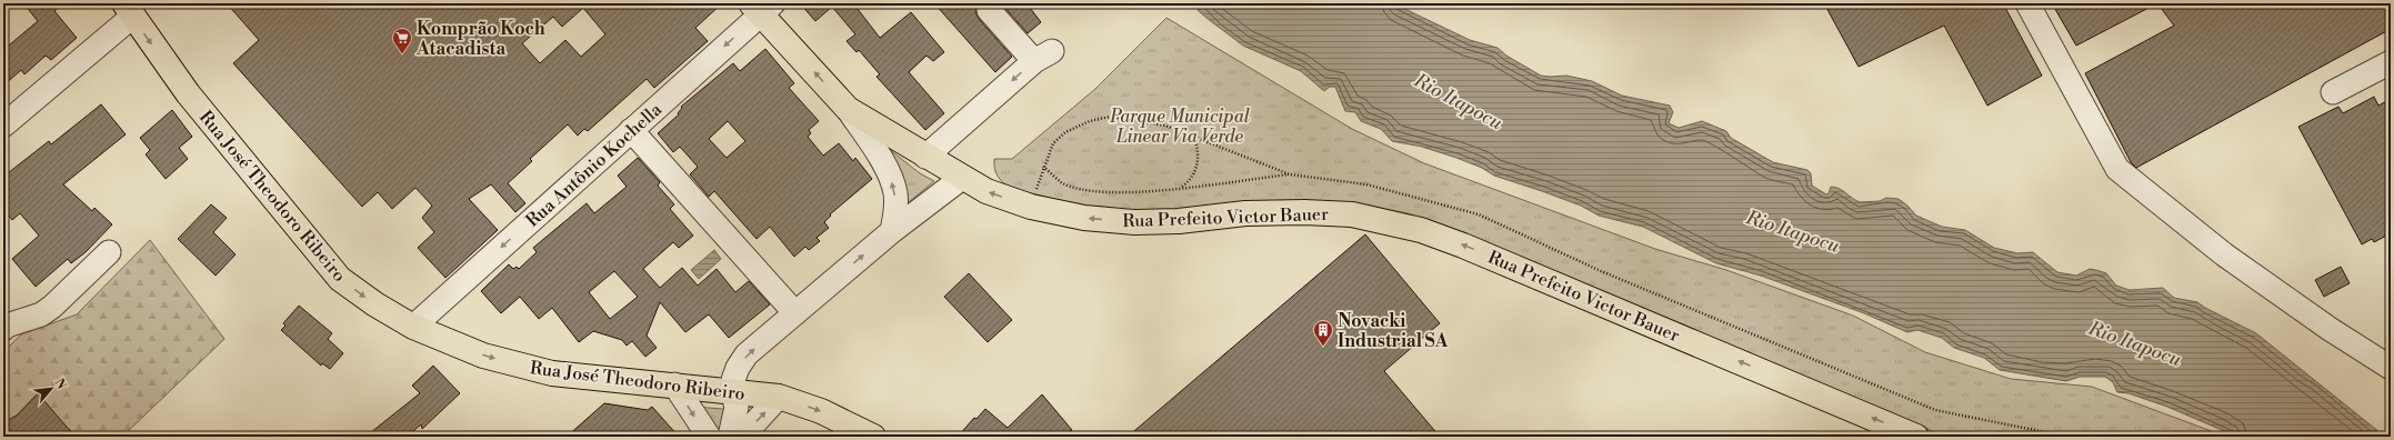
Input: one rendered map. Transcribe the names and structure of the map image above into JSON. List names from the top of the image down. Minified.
{"streets":{"main road":["Rua José Theodoro Ribeiro","Rua Prefeito Victor Bauer"],"street":["Rua Antônio Kochella"]},"crossings":[["Rua Antônio Kochella","Rua José Theodoro Ribeiro"],["Rua Antônio Kochella","Rua Prefeito Victor Bauer"]],"one_way":["Rua Antônio Kochella","Rua José Theodoro Ribeiro","Rua Prefeito Victor Bauer"],"water":["Rio Itapocu"],"parks":["Parque Municipal Linear Via Verde"],"places":{"supermarket":["Komprão Koch Atacadista"],"building":["Novacki Industrial SA"]},"north":"top right"}
